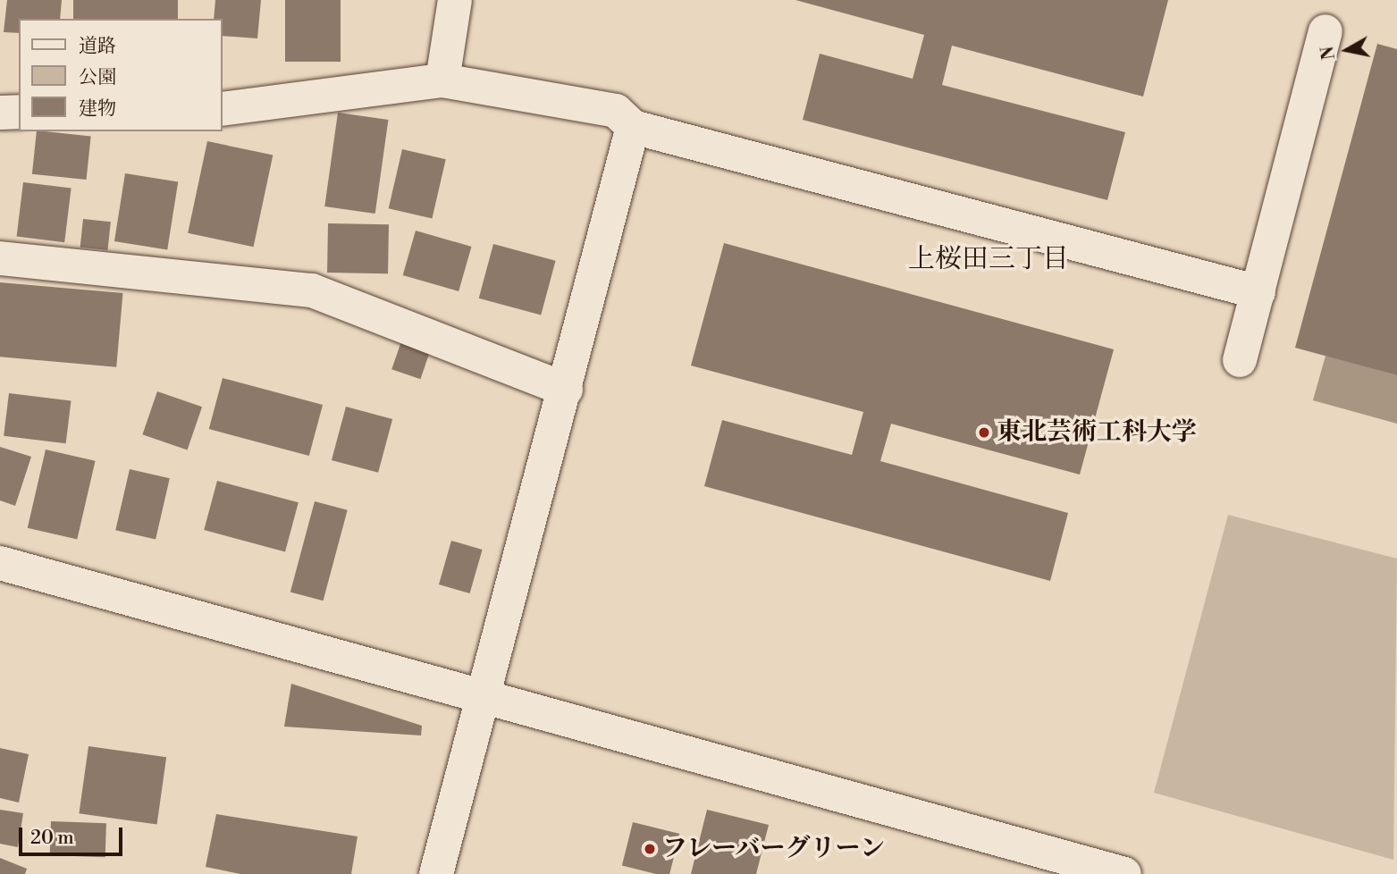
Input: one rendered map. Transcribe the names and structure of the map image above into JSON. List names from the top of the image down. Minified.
{"districts":["上桜田三丁目"],"places":["東北芸術工科大学","フレーバーグリーン"],"legend":["道路","公園","建物"],"scale_bar":"20 m","north":"left"}
